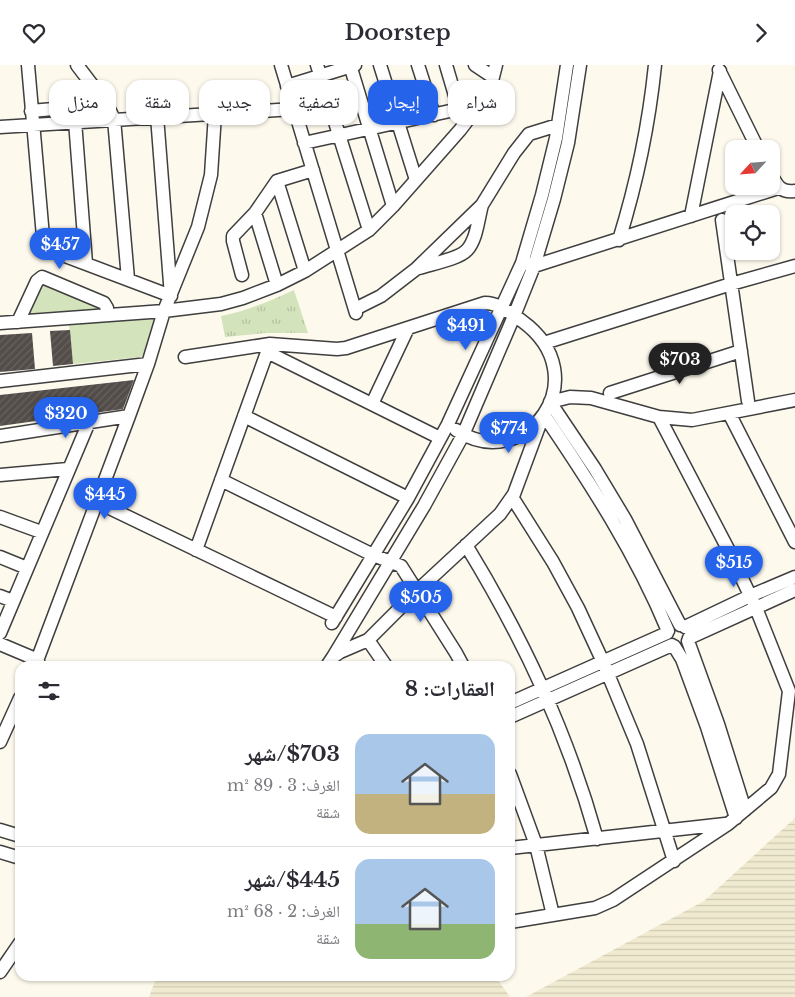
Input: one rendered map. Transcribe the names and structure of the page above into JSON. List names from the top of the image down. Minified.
{"north":"bottom left","page":{"header":"Doorstep","chip":["شراء","إيجار","تصفية","جديد","شقة","منزل"],"price":["$457","$491","$703","$320","$774","$445","$515","$505"],"heading":"العقارات: 8","list":[{"name":"$703/شهر","note":"الغرف: 3 · 89 m² · شقة"},{"name":"$445/شهر","note":"الغرف: 2 · 68 m² · شقة"}]}}
